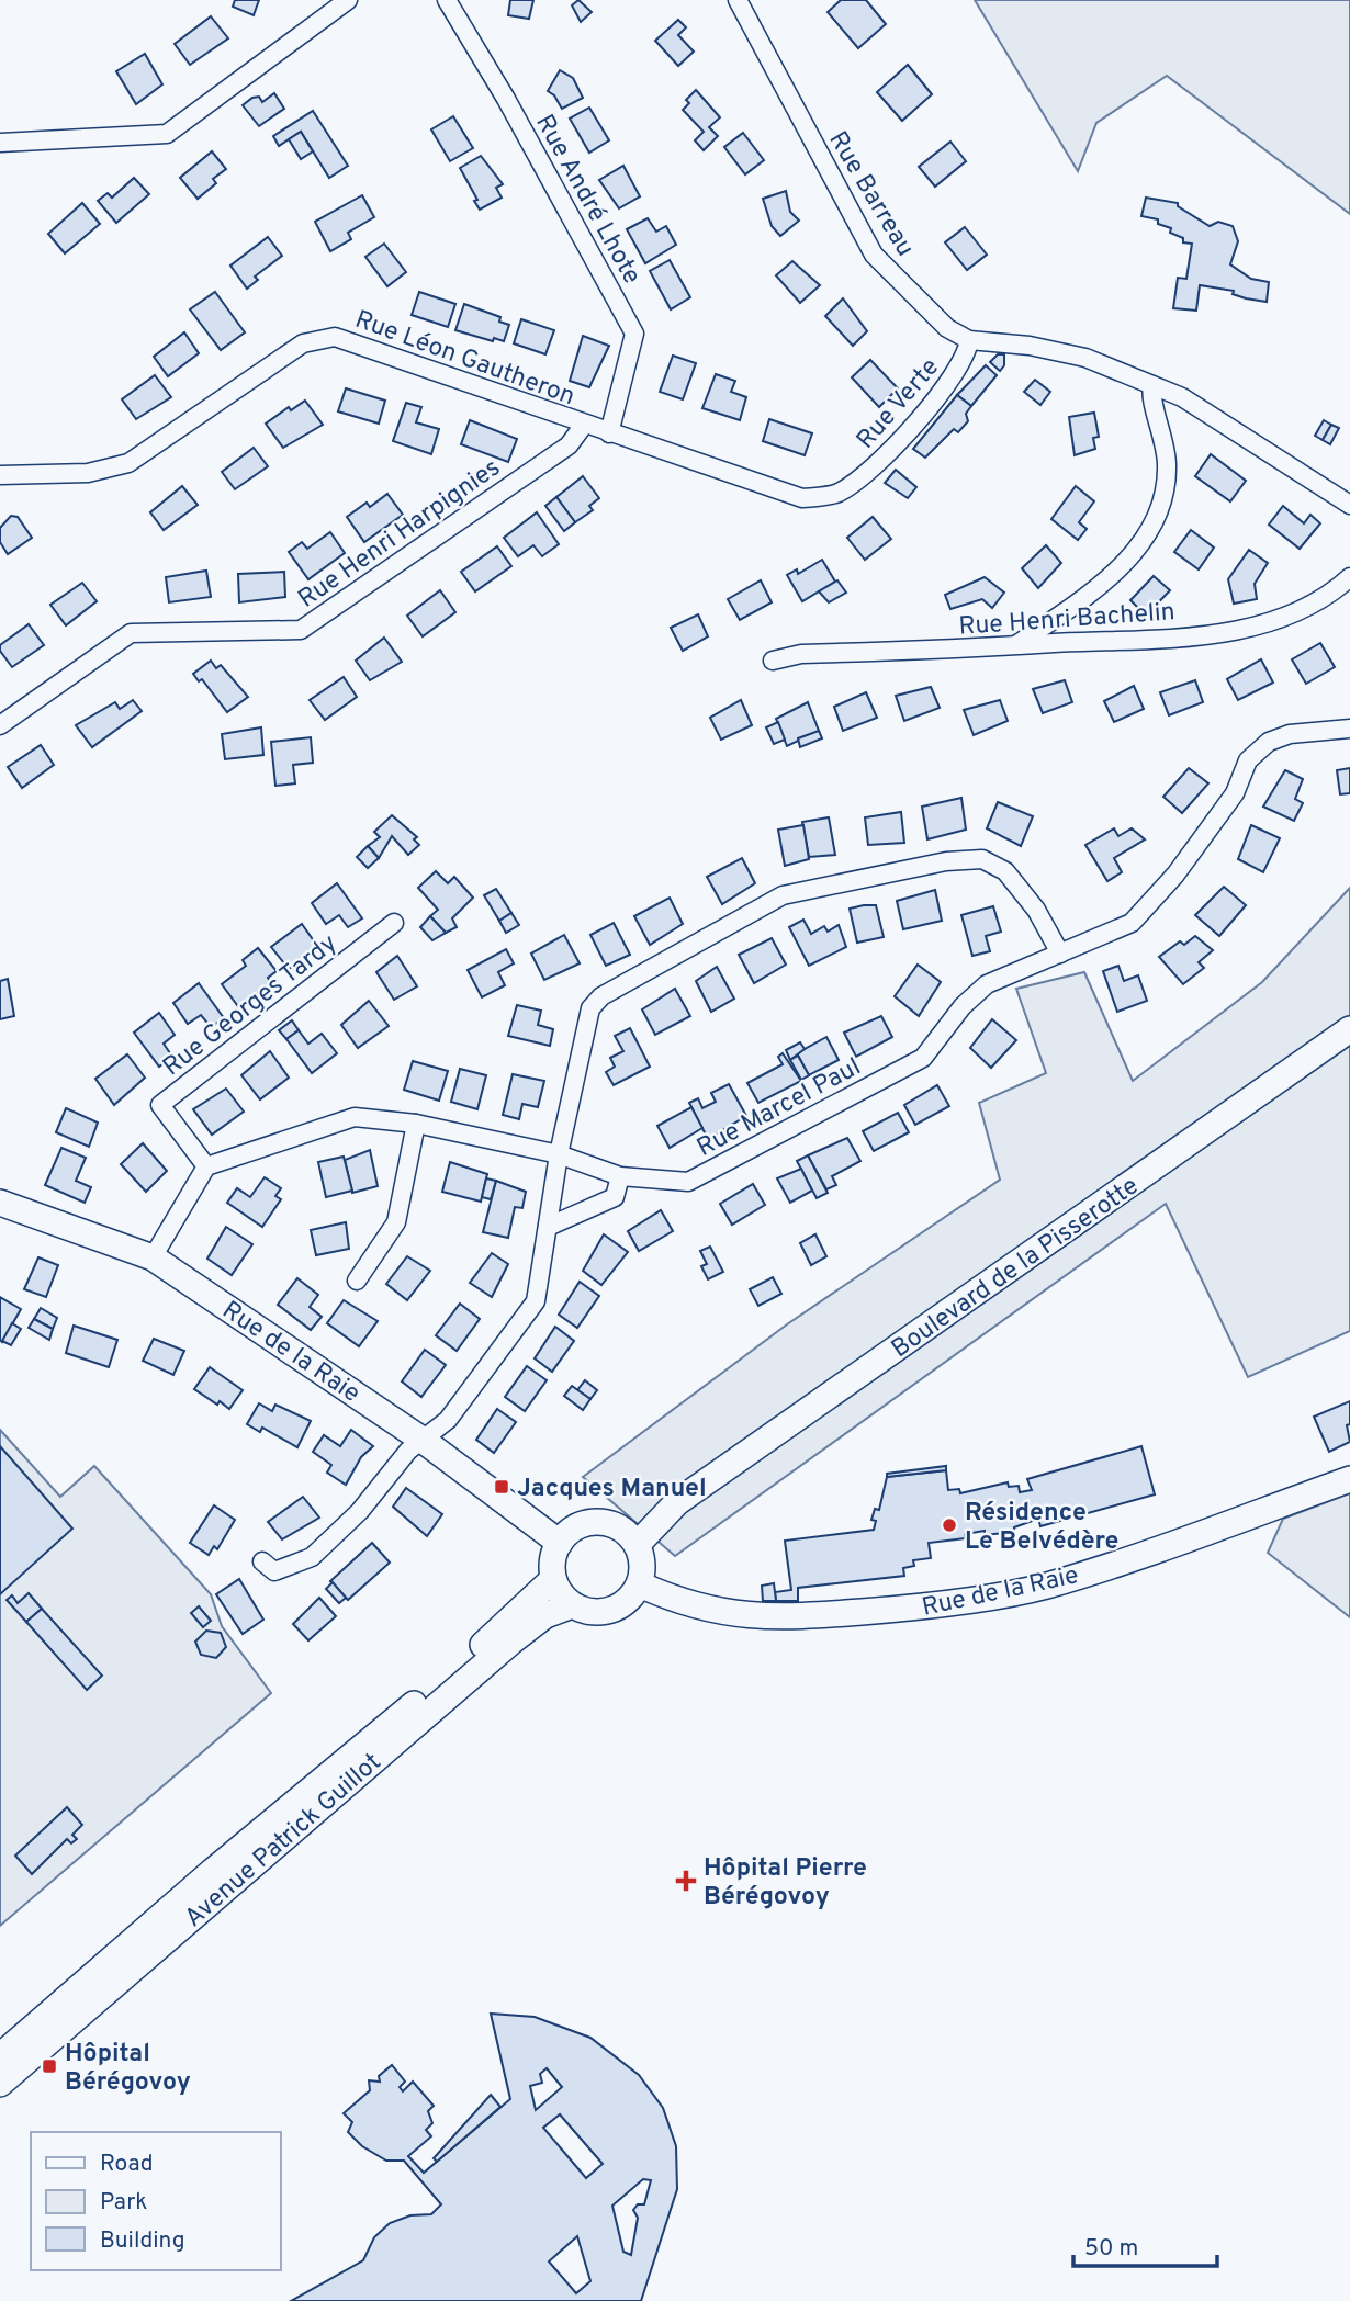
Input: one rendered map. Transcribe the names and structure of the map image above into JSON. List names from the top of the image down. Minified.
{"streets":{"street":["Rue Barreau","Rue André Lhote","Rue Léon Gautheron","Rue Verte","Rue Henri Harpignies","Rue Henri Bachelin","Rue Georges Tardy","Rue Marcel Paul","Boulevard de la Pisserotte","Rue de la Raie","Avenue Patrick Guillot"]},"crossings":[["Rue Barreau","Rue Verte"],["Rue André Lhote","Rue Léon Gautheron"],["Rue Léon Gautheron","Rue Verte"],["Rue Léon Gautheron","Rue Henri Harpignies"],["Rue Georges Tardy","Rue Marcel Paul"],["Boulevard de la Pisserotte","Rue de la Raie"],["Boulevard de la Pisserotte","Avenue Patrick Guillot"],["Rue de la Raie","Avenue Patrick Guillot"]],"places":{"transit":["Jacques Manuel","Hôpital Bérégovoy"],"other":["Résidence Le Belvédère"],"health":["Hôpital Pierre Bérégovoy"]},"legend":["Road","Park","Building"],"scale_bar":"50 m"}
